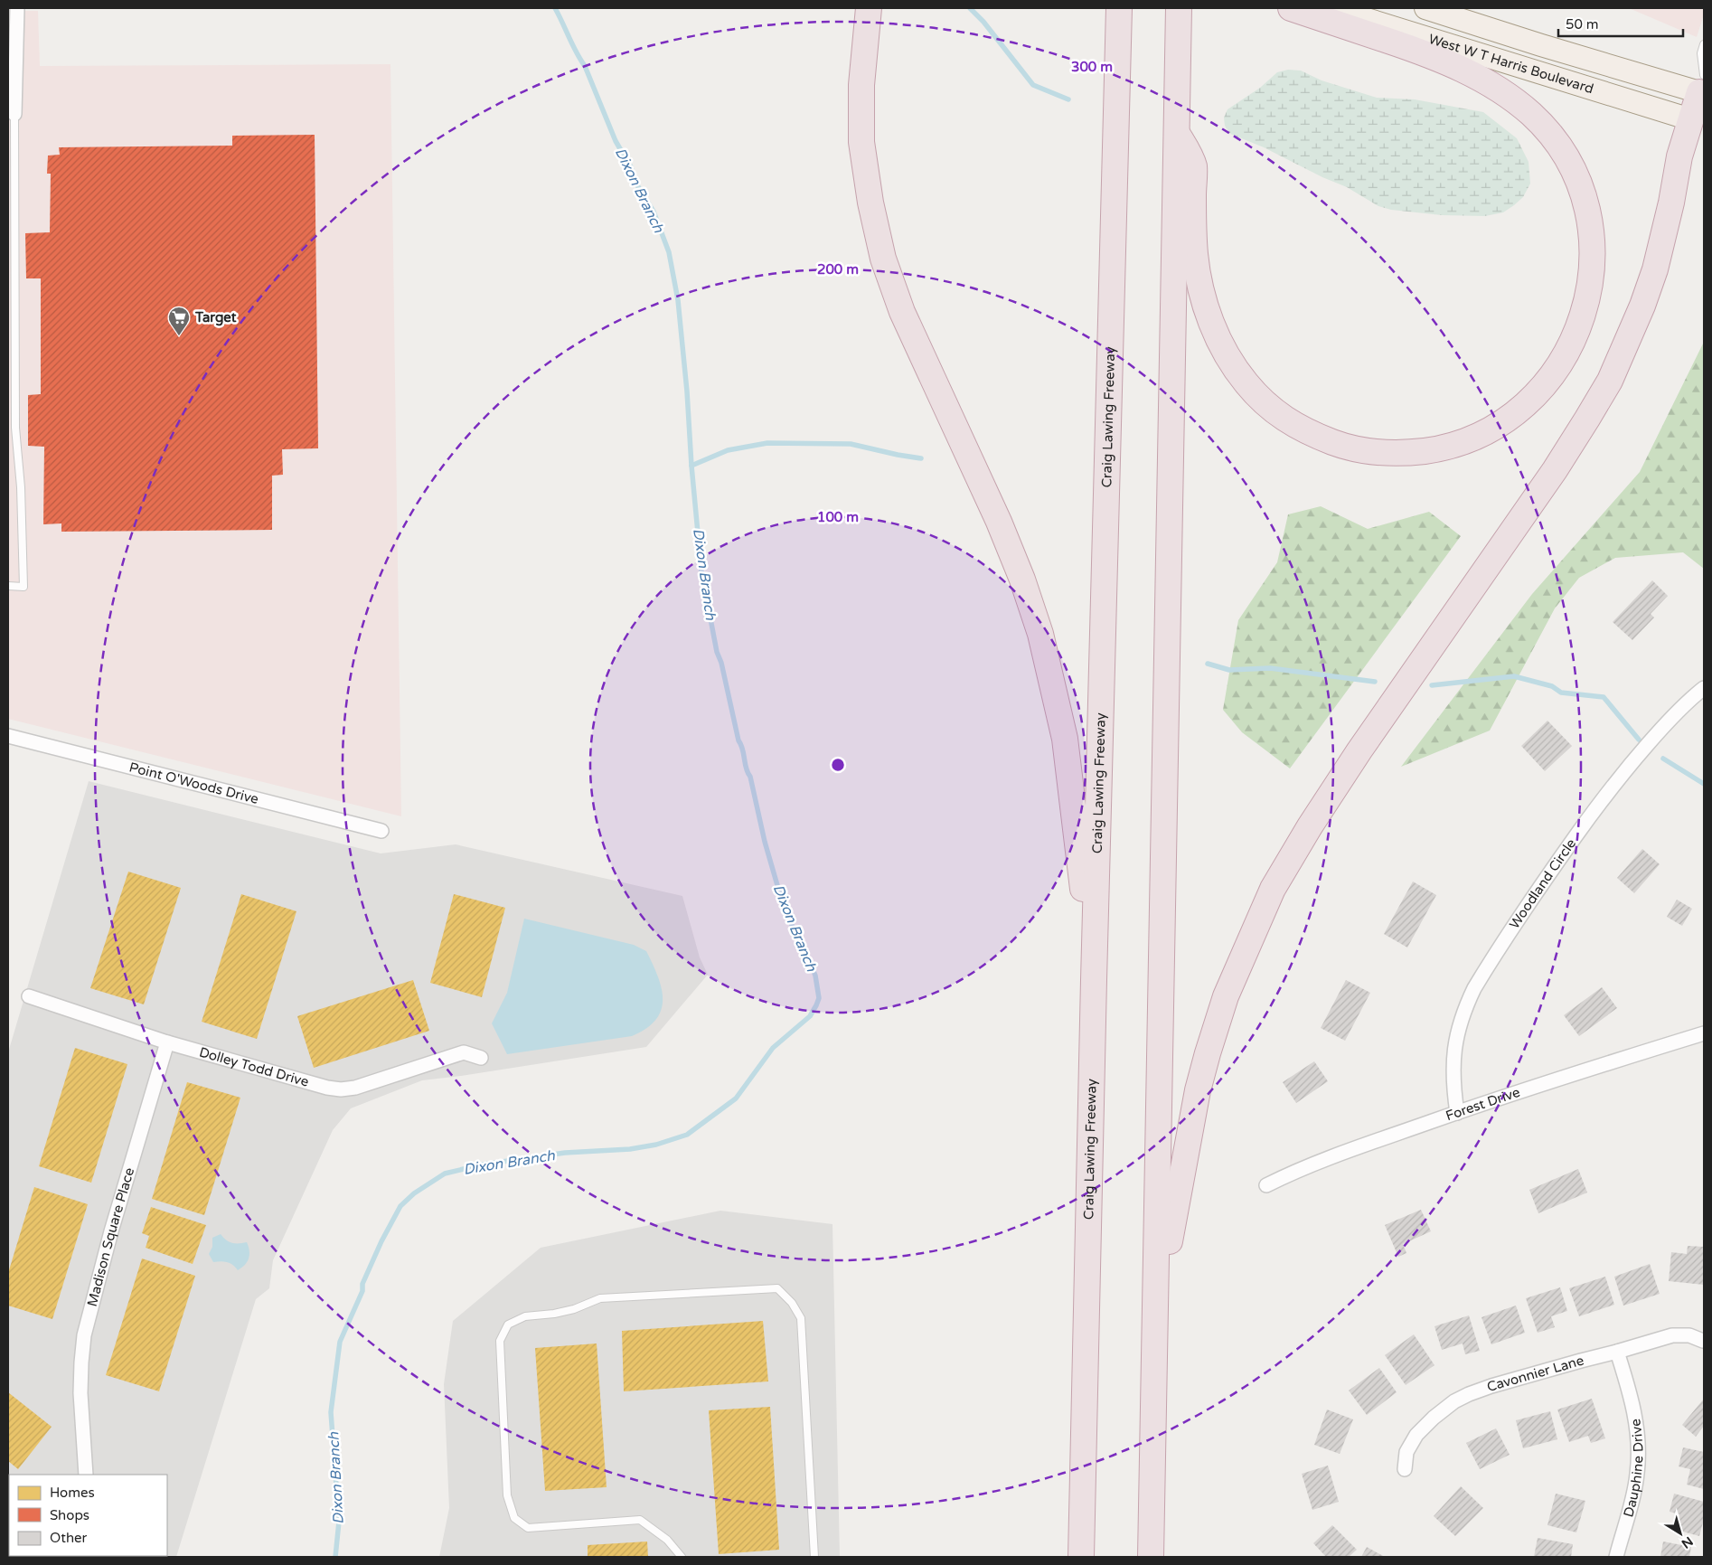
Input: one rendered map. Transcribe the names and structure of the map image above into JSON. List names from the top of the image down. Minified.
{"streets":{"highway":["Craig Lawing Freeway"],"main road":["West W T Harris Boulevard"],"street":["Point O'Woods Drive","Woodland Circle","Dolley Todd Drive","Forest Drive","Madison Square Place","Cavonnier Lane","Dauphine Drive"]},"crossings":[["Woodland Circle","Forest Drive"],["Dolley Todd Drive","Madison Square Place"],["Cavonnier Lane","Dauphine Drive"]],"water":["Dixon Branch"],"places":{"supermarket":["Target"]},"legend":["Homes","Shops","Other"],"scale_bar":"50 m","north":"bottom right","rings":["300 m","200 m","100 m"]}
